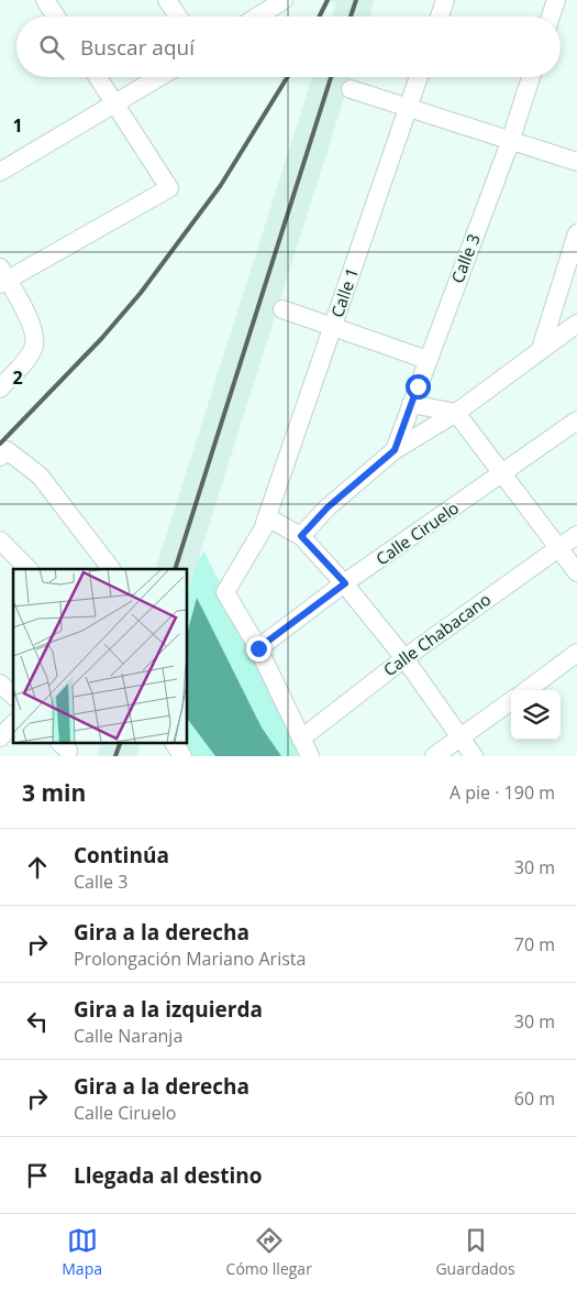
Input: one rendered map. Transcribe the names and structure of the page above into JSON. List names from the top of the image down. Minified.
{"streets":{"street":["Calle 3","Calle 1","Calle Ciruelo","Calle Chabacano"]},"page":{"search":"Buscar aquí","heading":["3 min","A pie · 190 m"],"list":[["Continúa","Calle 3","30 m"],["Gira a la derecha","Prolongación Mariano Arista","70 m"],["Gira a la izquierda","Calle Naranja","30 m"],["Gira a la derecha","Calle Ciruelo","60 m"],"Llegada al destino"],"nav":["Mapa","Cómo llegar","Guardados"]},"grid":{"rows":["1","2"]}}
